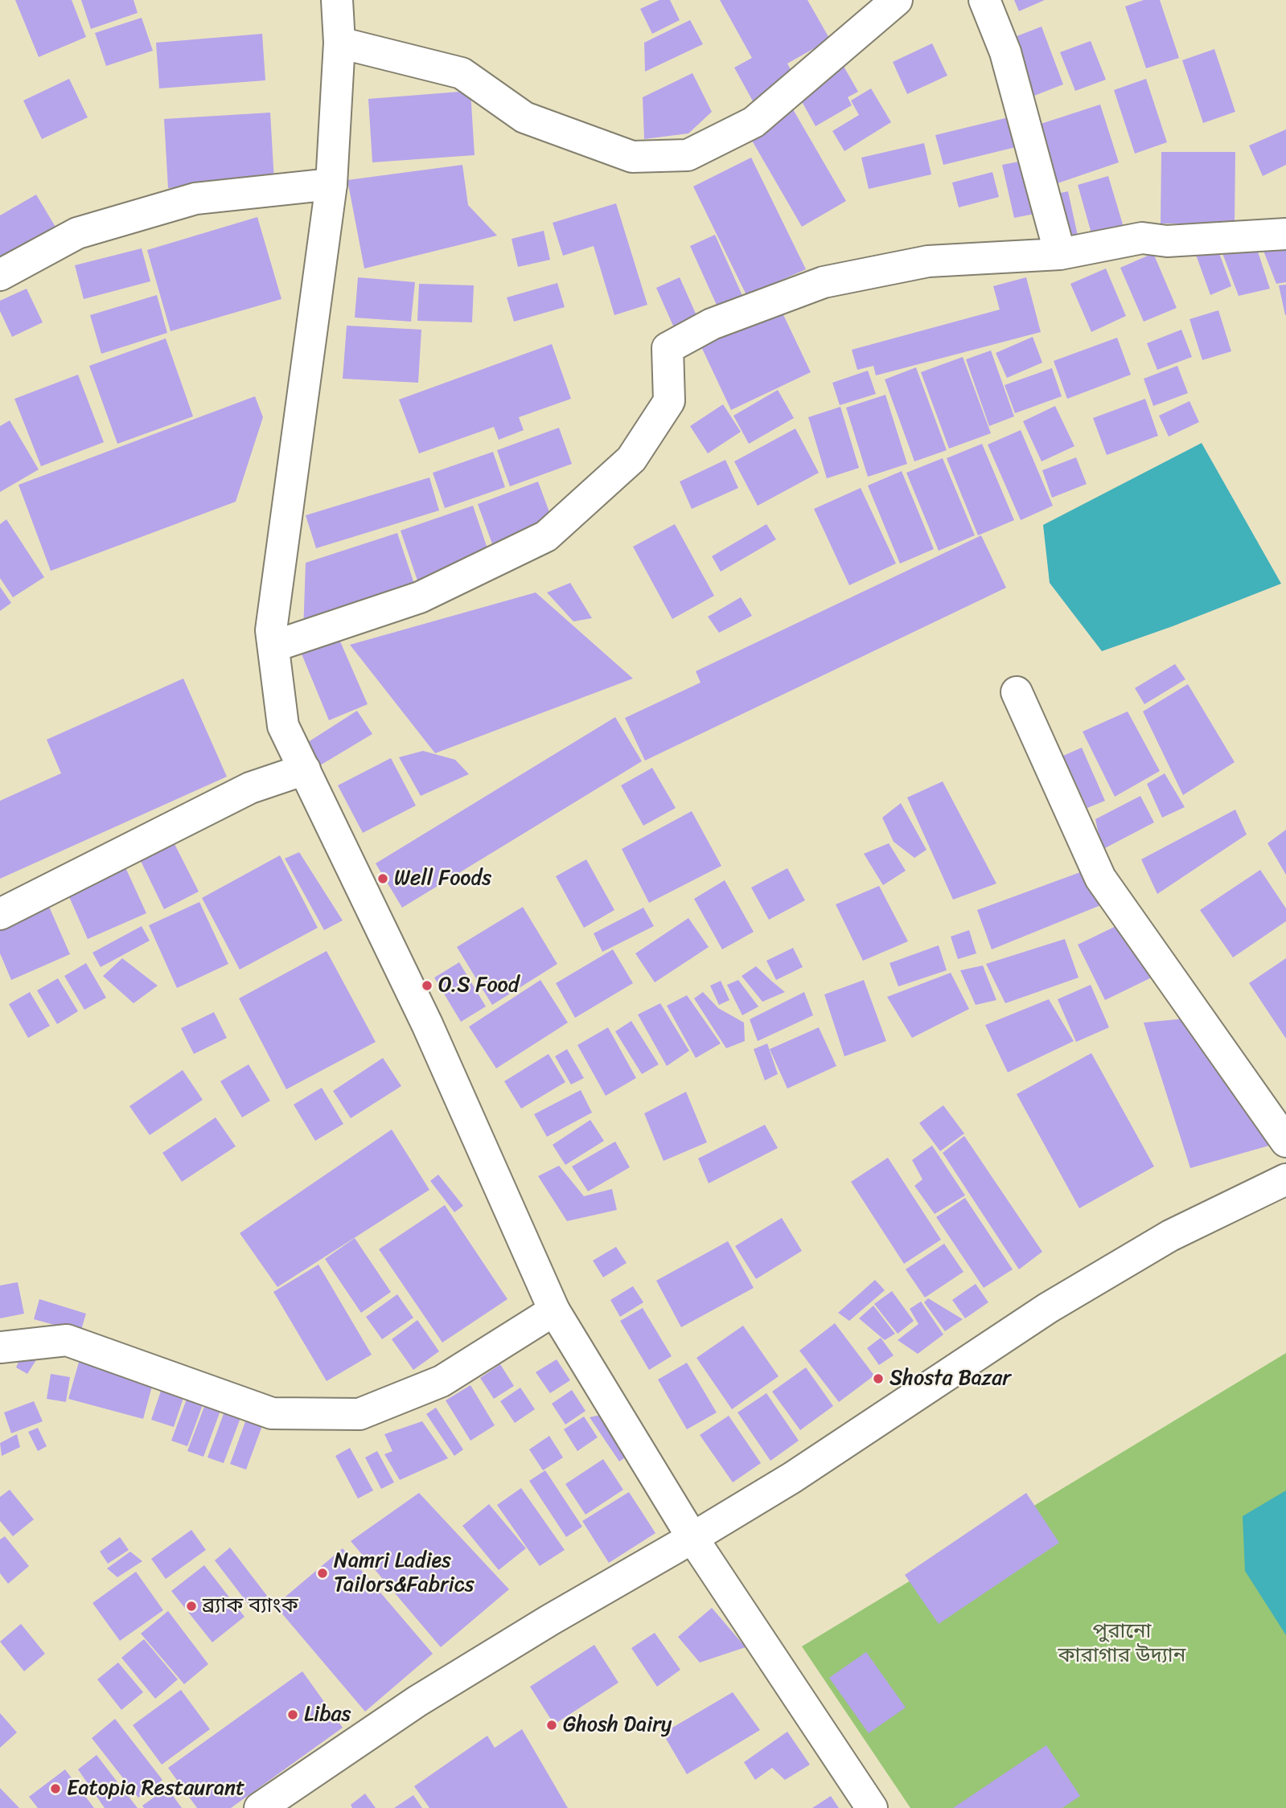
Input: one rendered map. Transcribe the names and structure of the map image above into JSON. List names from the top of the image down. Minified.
{"parks":["পুরানো কারাগার উদ্যান"],"places":["Well Foods","O.S Food","Shosta Bazar","Namri Ladies Tailors&Fabrics","ব্র্যাক ব্যাংক","Libas","Ghosh Dairy","Eatopia Restaurant"]}
